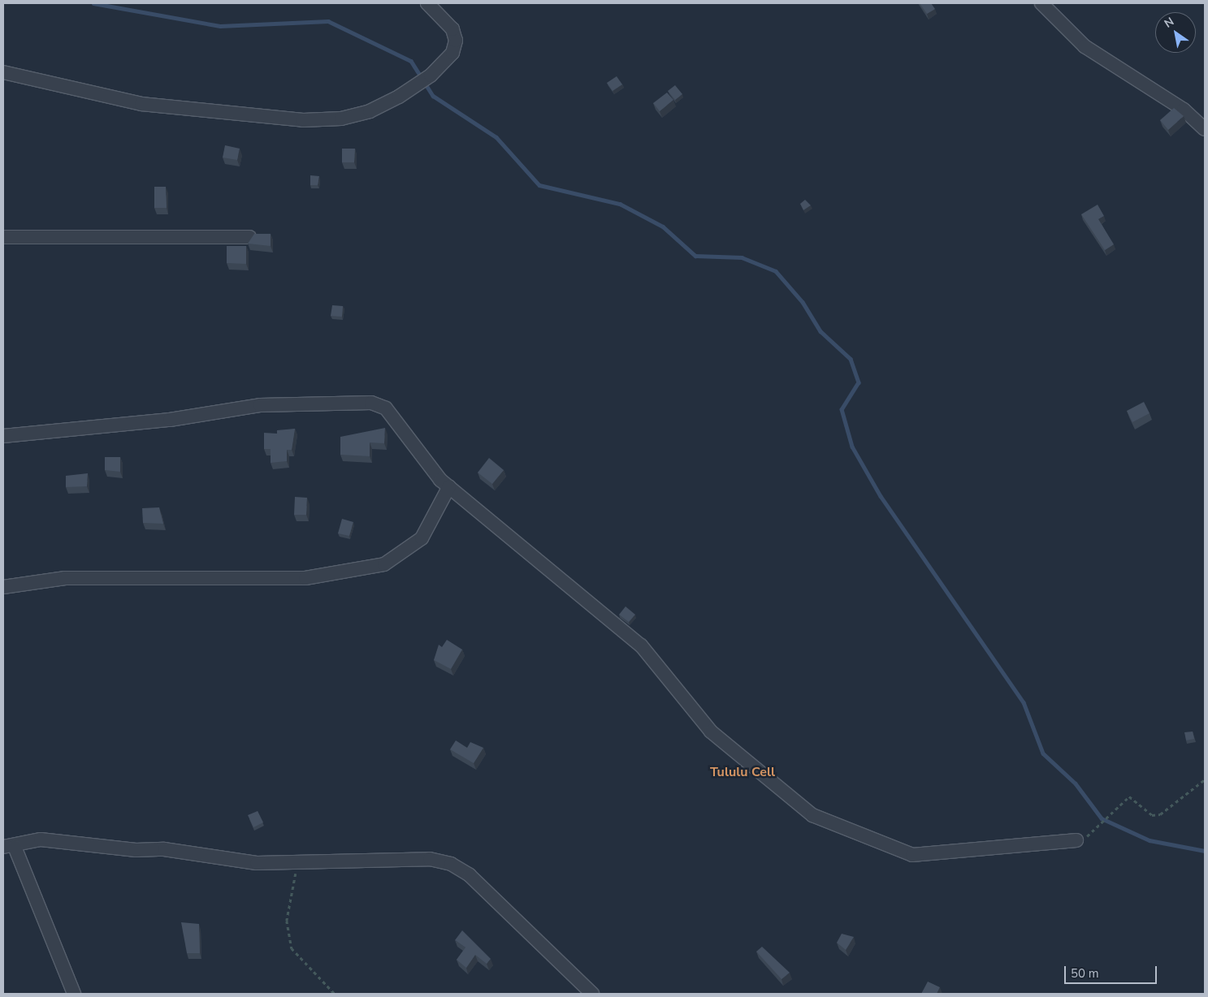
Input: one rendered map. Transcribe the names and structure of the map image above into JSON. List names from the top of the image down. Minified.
{"districts":["Tululu Cell"],"scale_bar":"50 m","north":"top left"}
